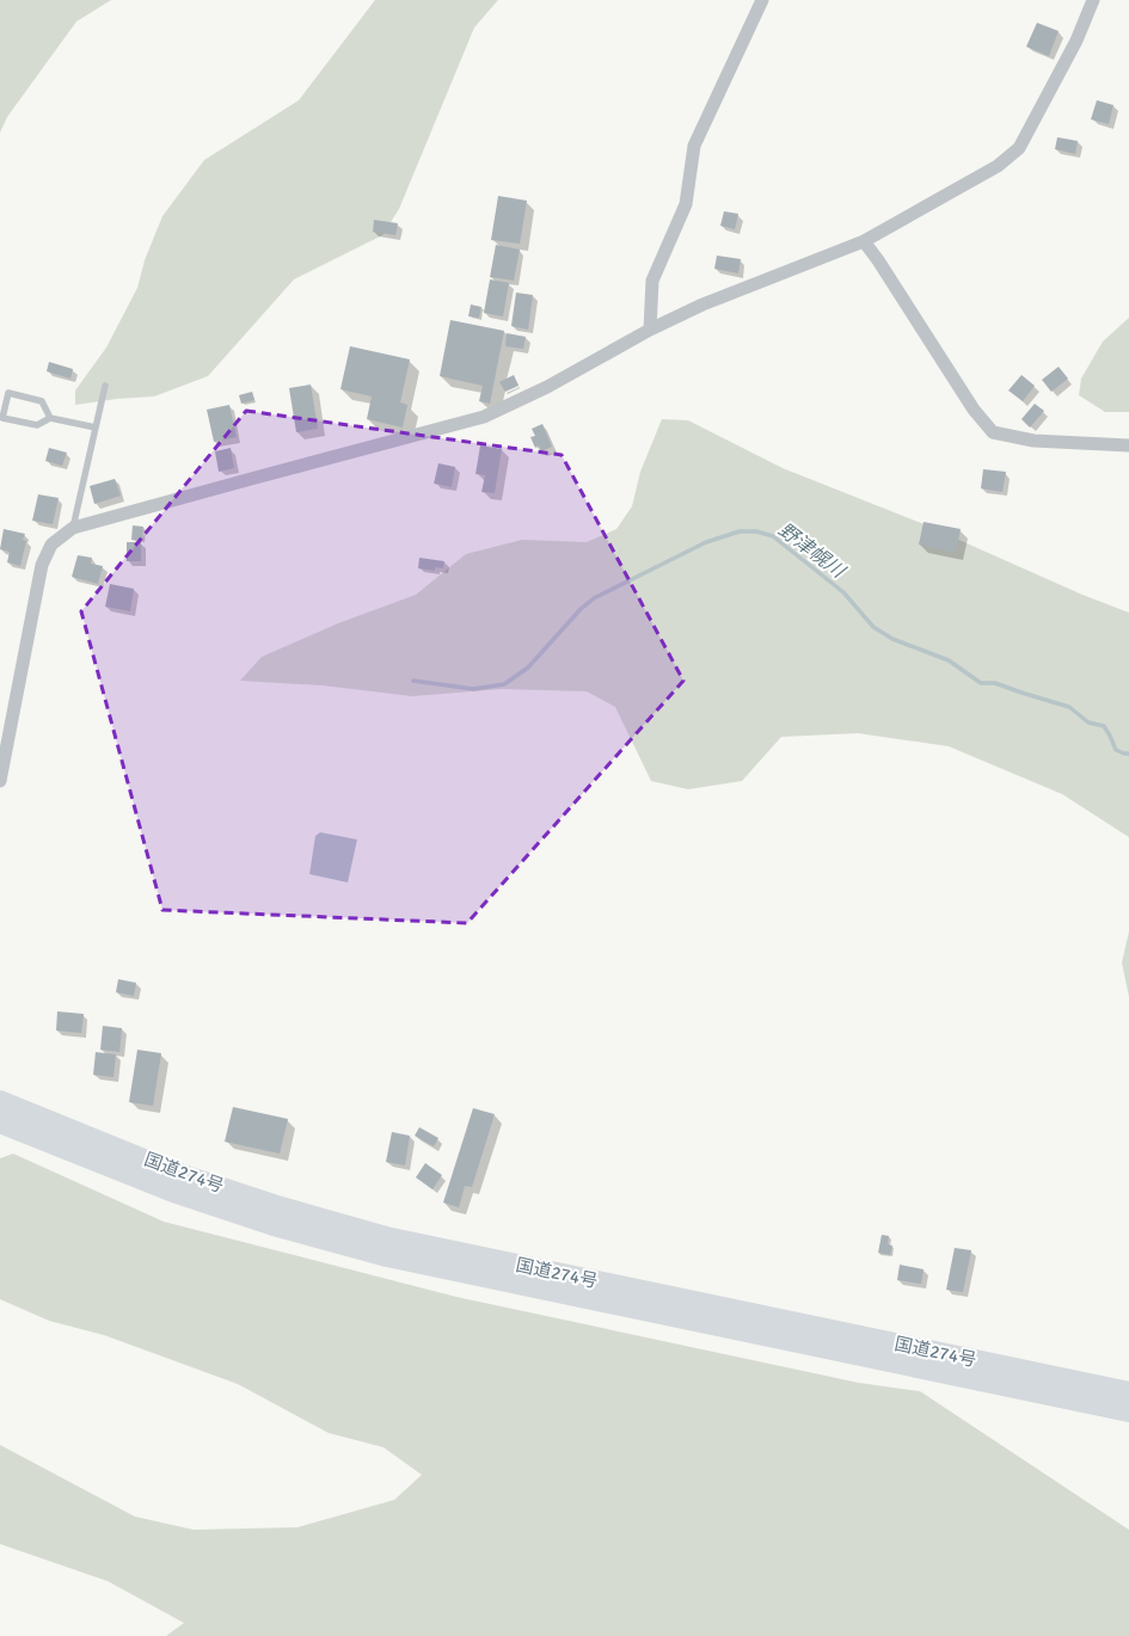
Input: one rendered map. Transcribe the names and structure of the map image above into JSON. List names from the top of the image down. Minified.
{"streets":{"highway":["国道274号"]},"water":["野津幌川"]}
